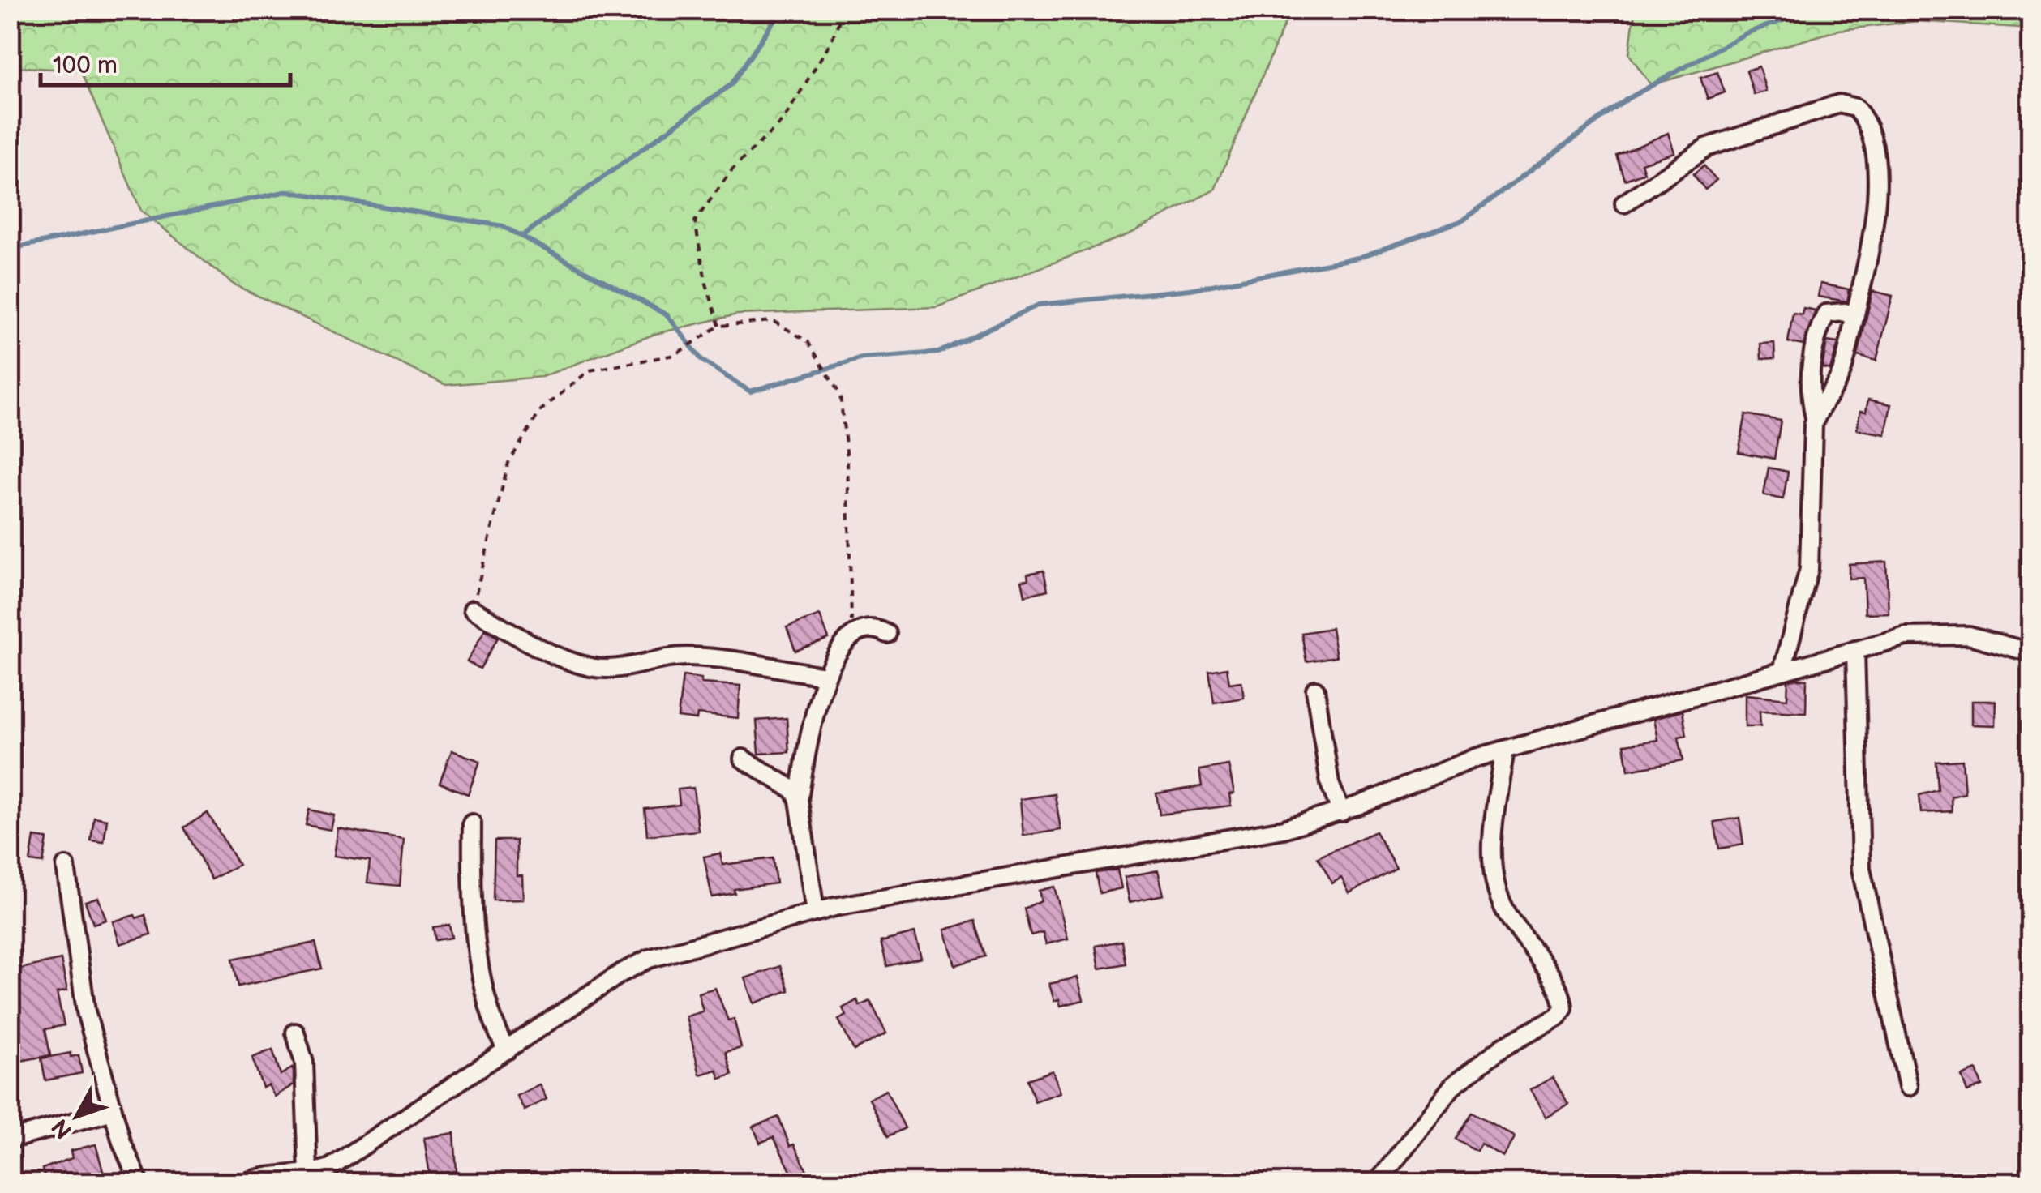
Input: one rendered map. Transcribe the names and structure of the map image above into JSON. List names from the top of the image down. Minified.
{"scale_bar":"100 m","north":"bottom left"}
